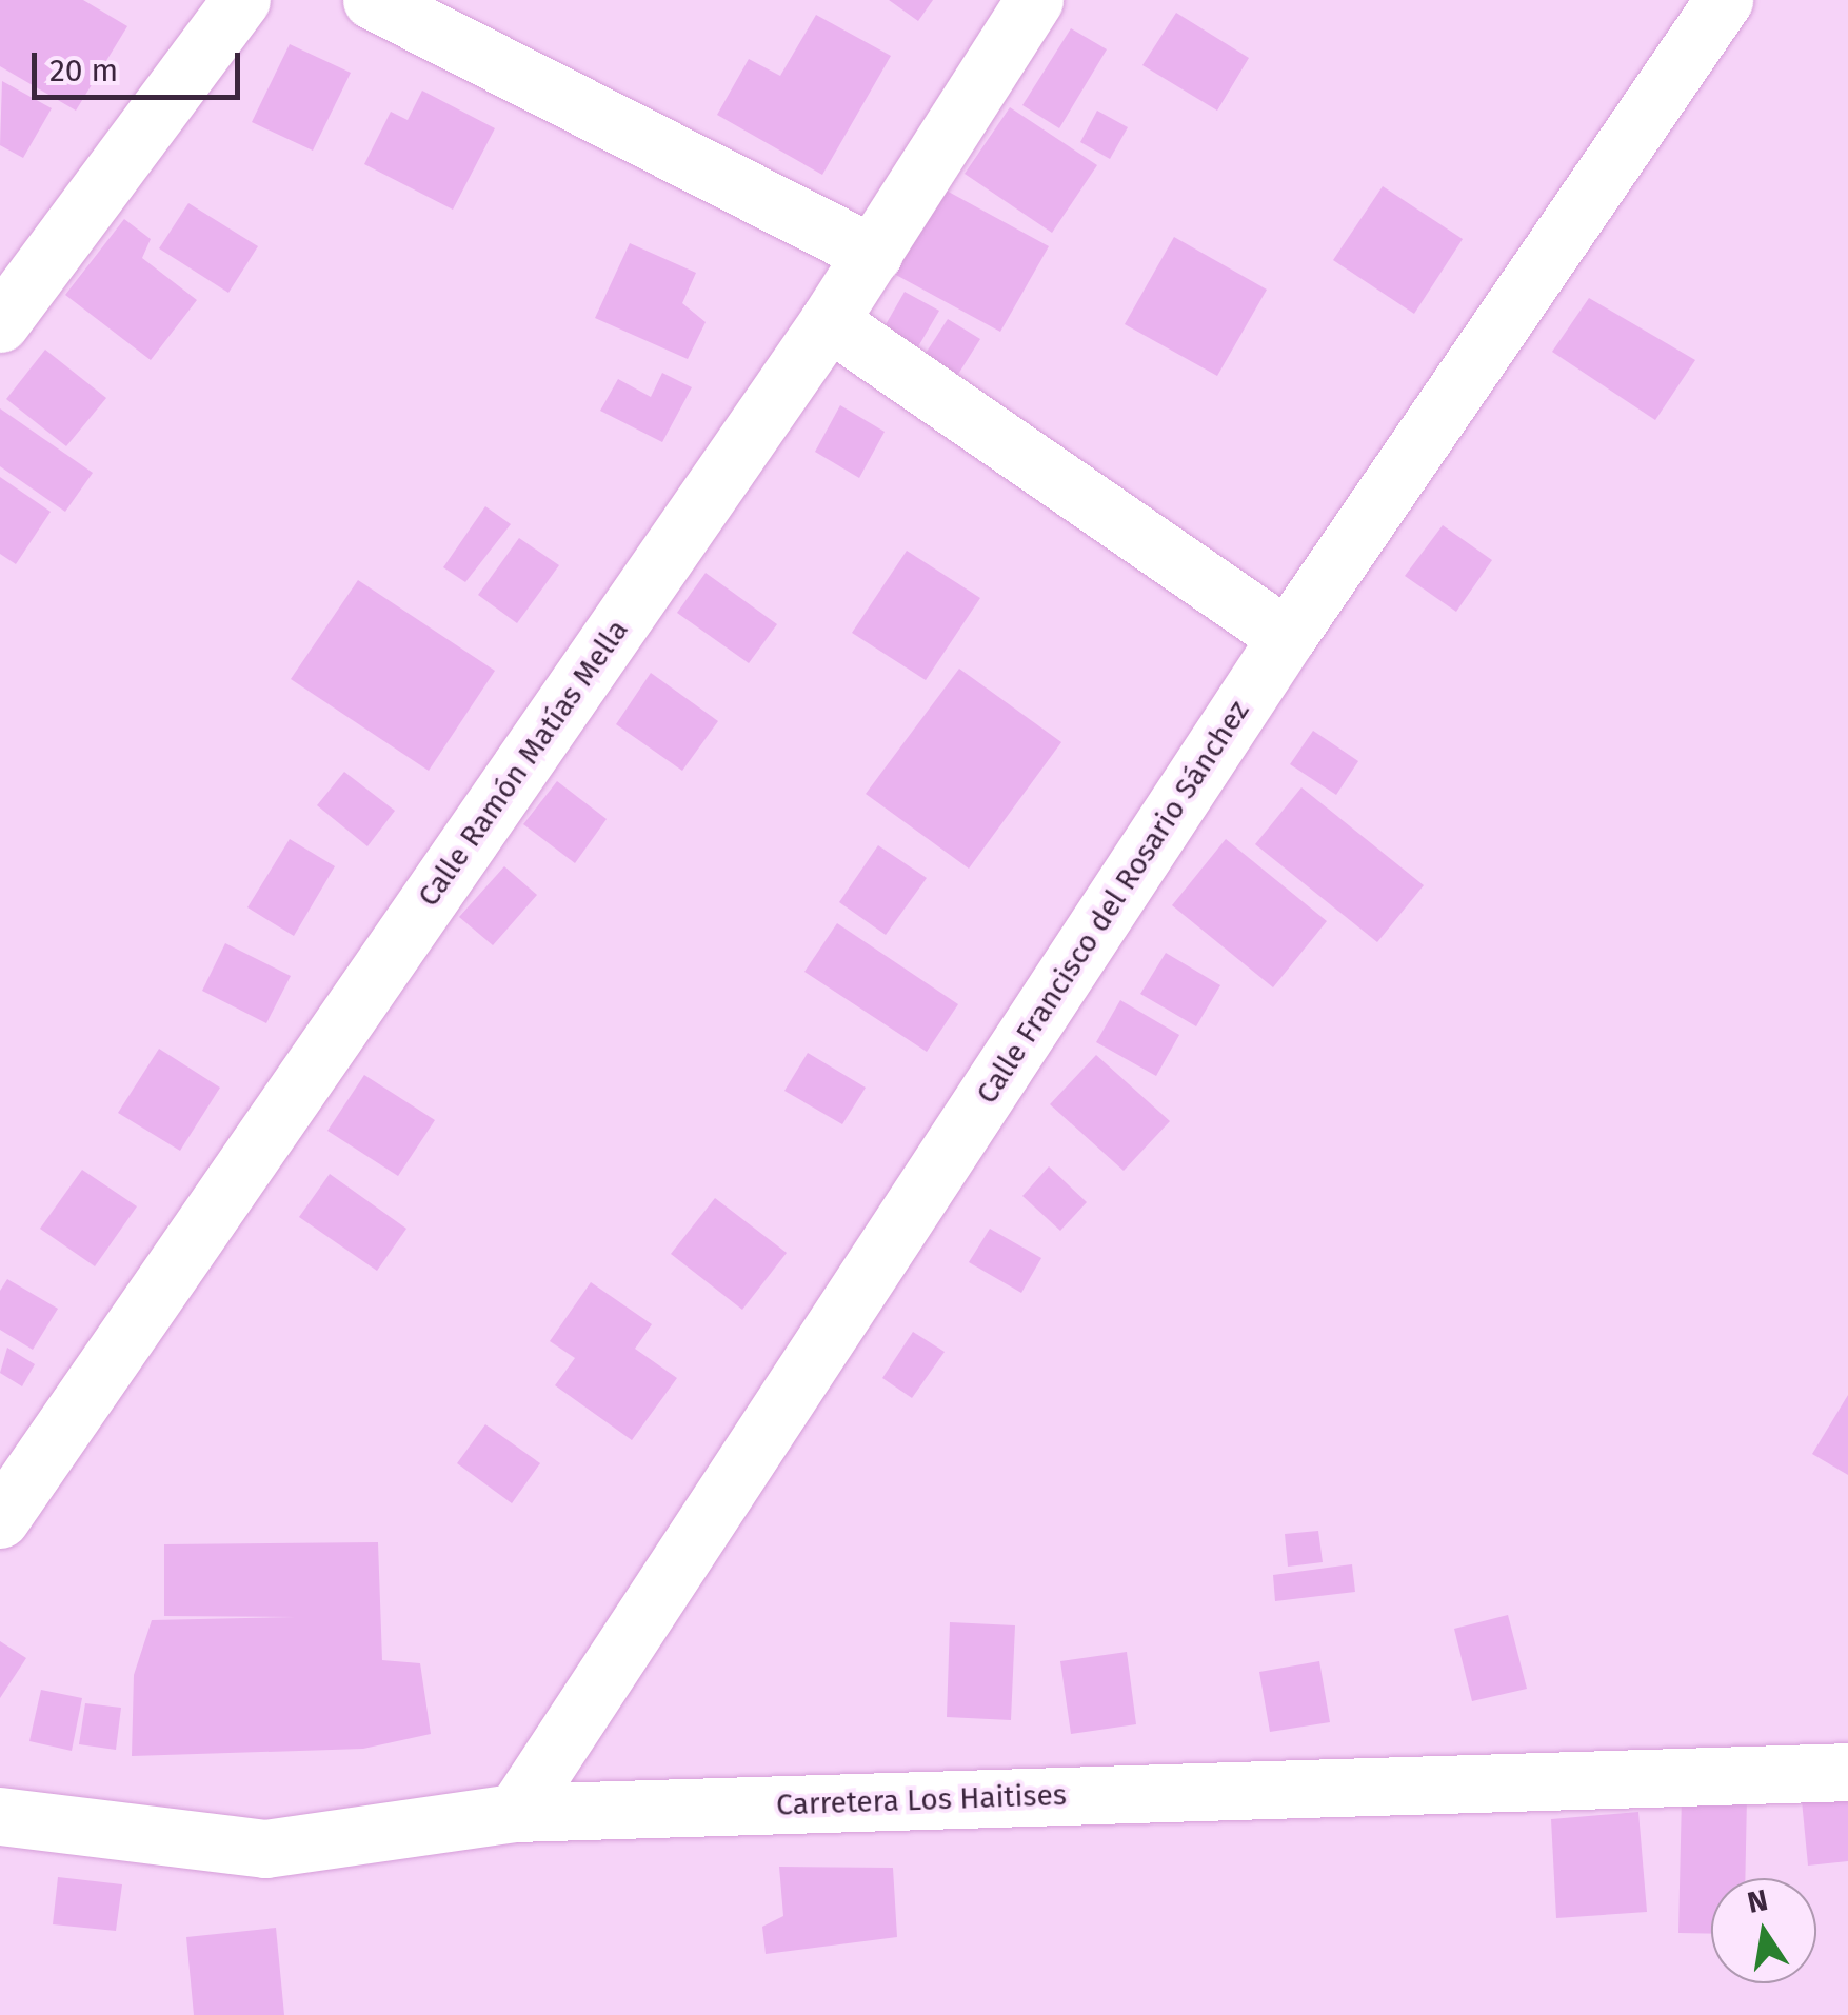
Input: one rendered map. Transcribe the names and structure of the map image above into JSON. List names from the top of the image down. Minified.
{"streets":{"street":["Calle Ramón Matías Mella","Calle Francisco del Rosario Sánchez","Carretera Los Haitises"]},"crossings":[["Calle Francisco del Rosario Sánchez","Carretera Los Haitises"]],"scale_bar":"20 m","north":"top"}
